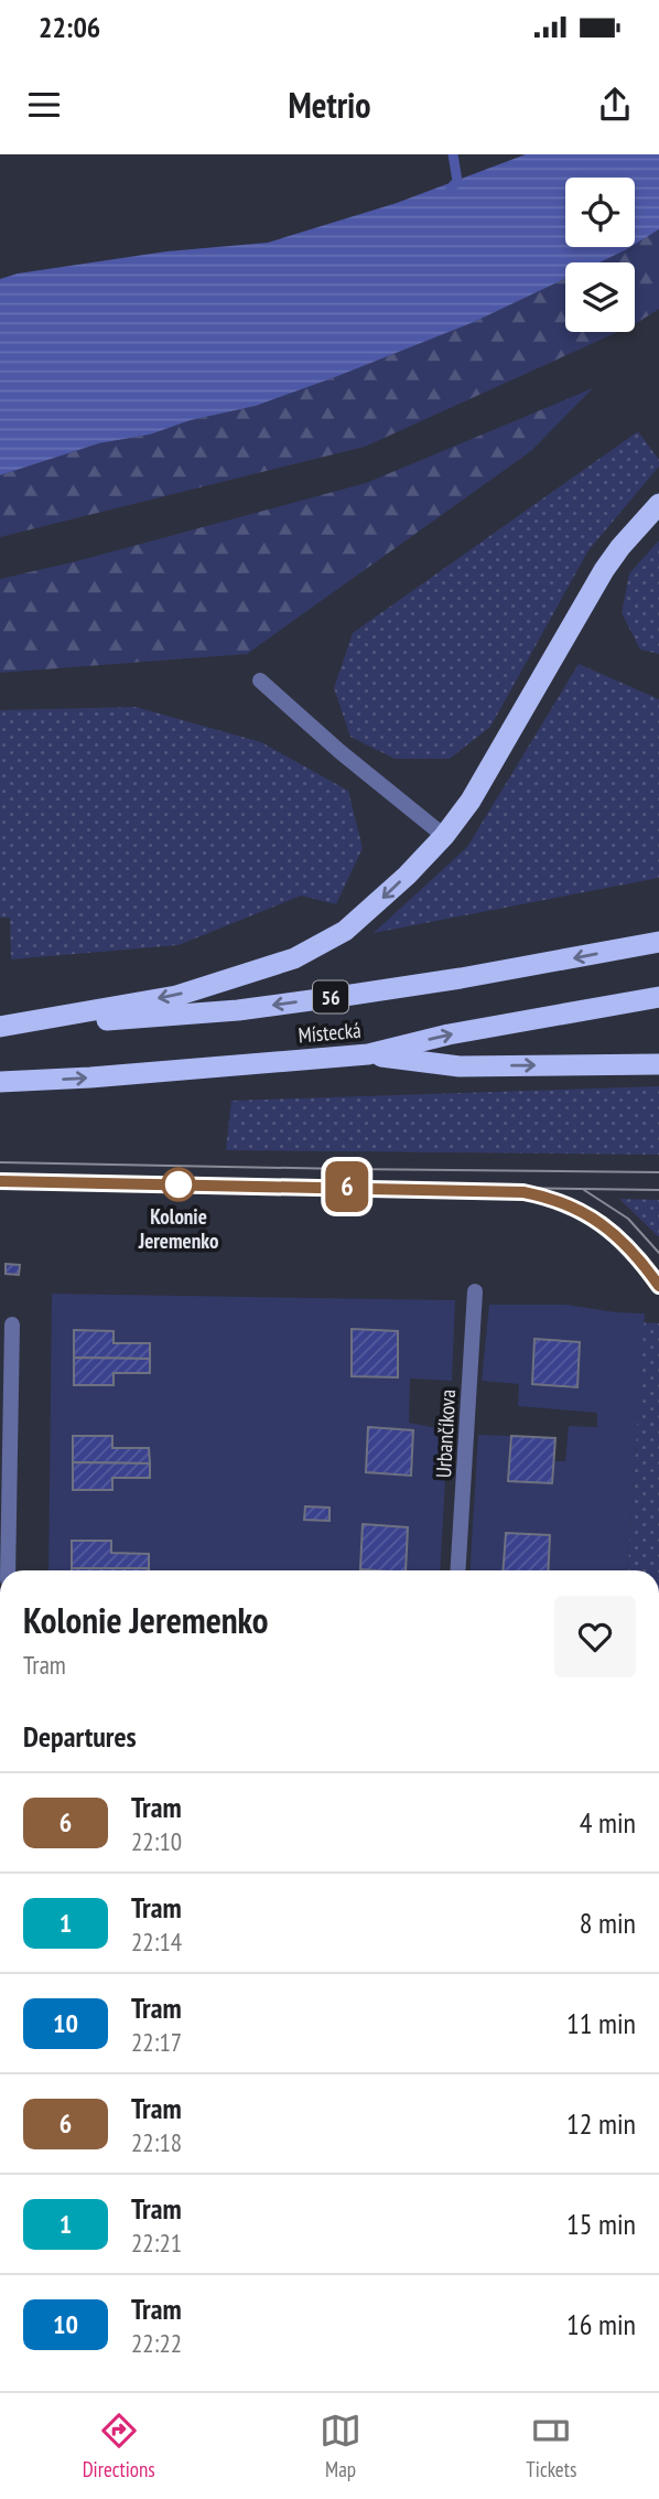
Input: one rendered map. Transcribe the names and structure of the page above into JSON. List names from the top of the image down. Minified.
{"streets":{"highway":["56","Místecká"],"street":["Urbančíkova"]},"places":["Kolonie Jeremenko"],"lines":["tram line 6"],"page":{"status":"22:06","header":"Metrio","on_map":"6","heading":[["Kolonie Jeremenko","Tram"],"Departures"],"list":[{"mark":"6","name":"Tram","note":"22:10","value":"4 min"},{"mark":"1","name":"Tram","note":"22:14","value":"8 min"},{"mark":"10","name":"Tram","note":"22:17","value":"11 min"},{"mark":"6","name":"Tram","note":"22:18","value":"12 min"},{"mark":"1","name":"Tram","note":"22:21","value":"15 min"},{"mark":"10","name":"Tram","note":"22:22","value":"16 min"}],"tabs":["Directions","Map","Tickets"]}}
